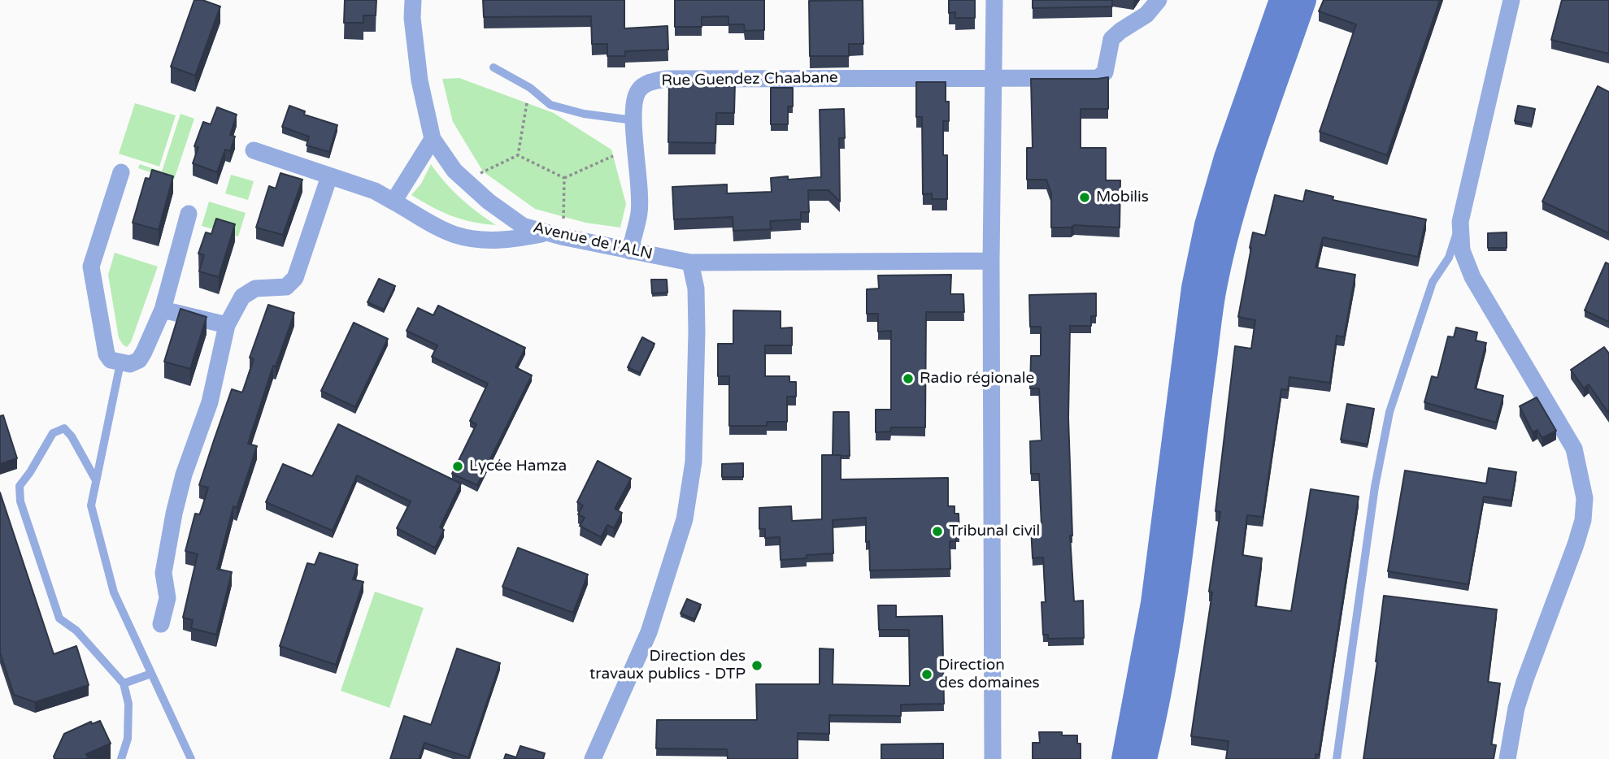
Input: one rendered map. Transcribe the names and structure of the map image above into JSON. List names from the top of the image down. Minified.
{"streets":{"street":["Rue Guendez Chaabane","Avenue de l'ALN"]},"crossings":[["Rue Guendez Chaabane","Avenue de l'ALN"]],"places":["Mobilis","Radio régionale","Lycée Hamza","Tribunal civil","Direction des travaux publics - DTP","Direction des domaines"]}
